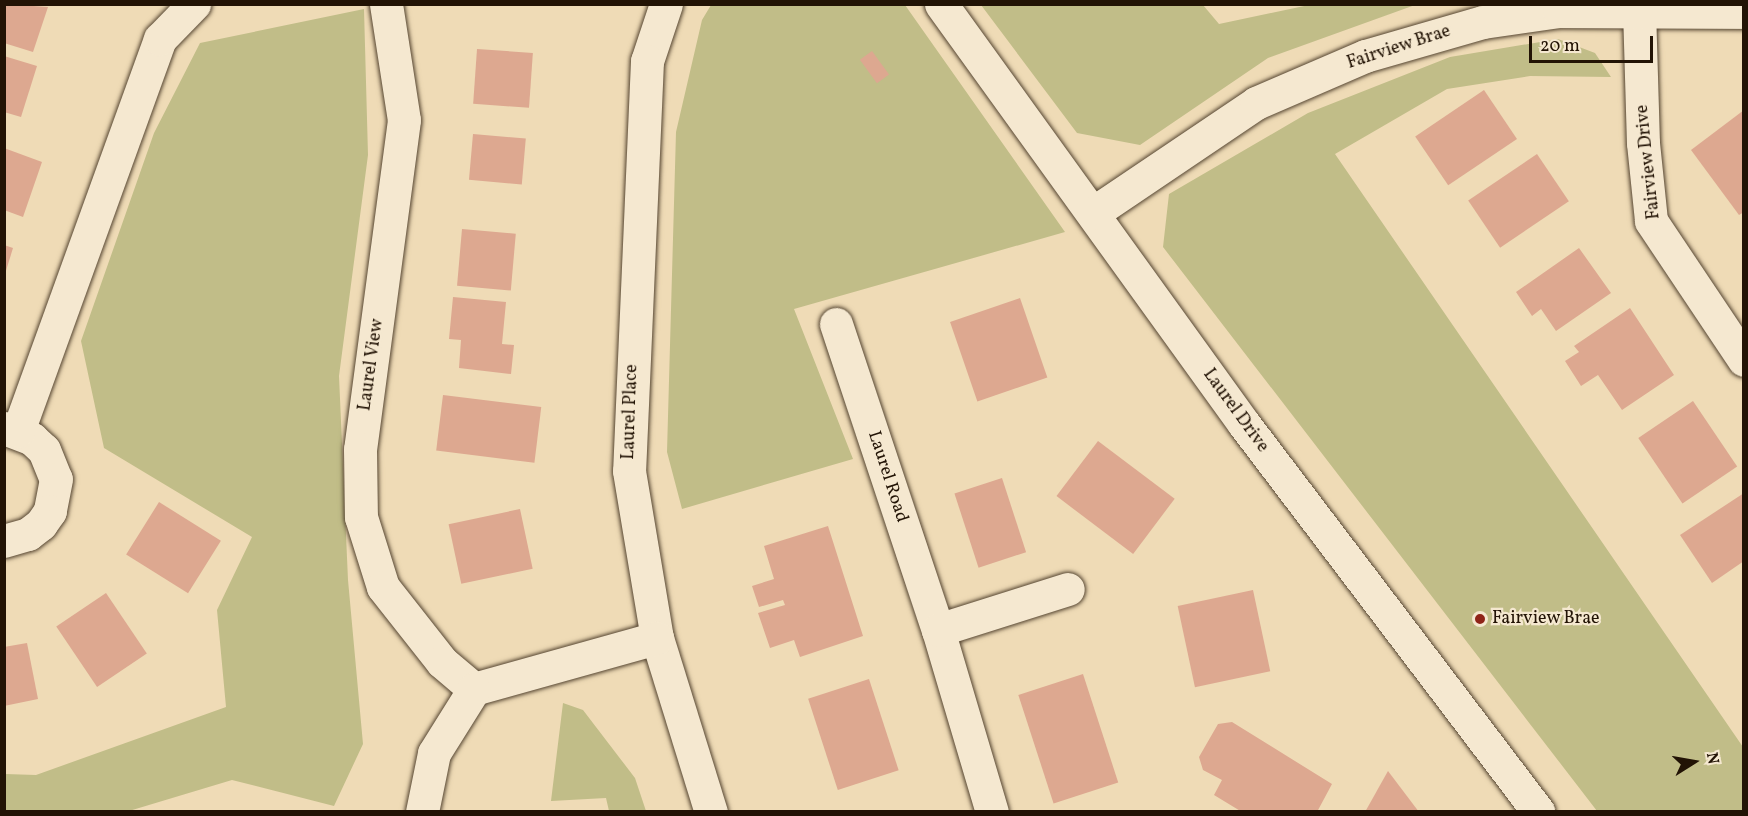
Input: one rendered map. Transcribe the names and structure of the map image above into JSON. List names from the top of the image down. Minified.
{"streets":{"street":["Fairview Brae","Fairview Drive","Laurel View","Laurel Drive","Laurel Place","Laurel Road"]},"crossings":[["Fairview Brae","Fairview Drive"],["Fairview Brae","Laurel Drive"]],"places":["Fairview Brae"],"scale_bar":"20 m","north":"right"}
